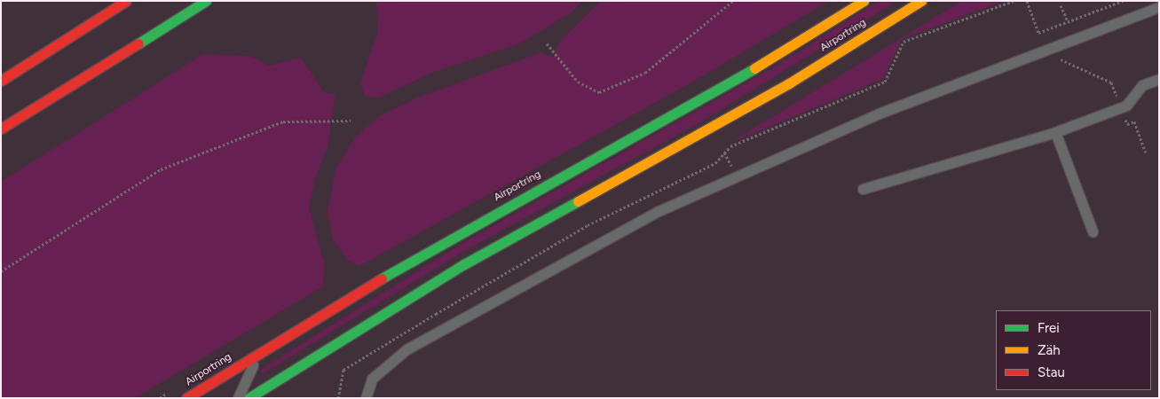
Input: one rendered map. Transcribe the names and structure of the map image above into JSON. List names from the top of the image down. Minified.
{"streets":{"main road":["Airportring"]},"legend":["Frei","Zäh","Stau"]}
